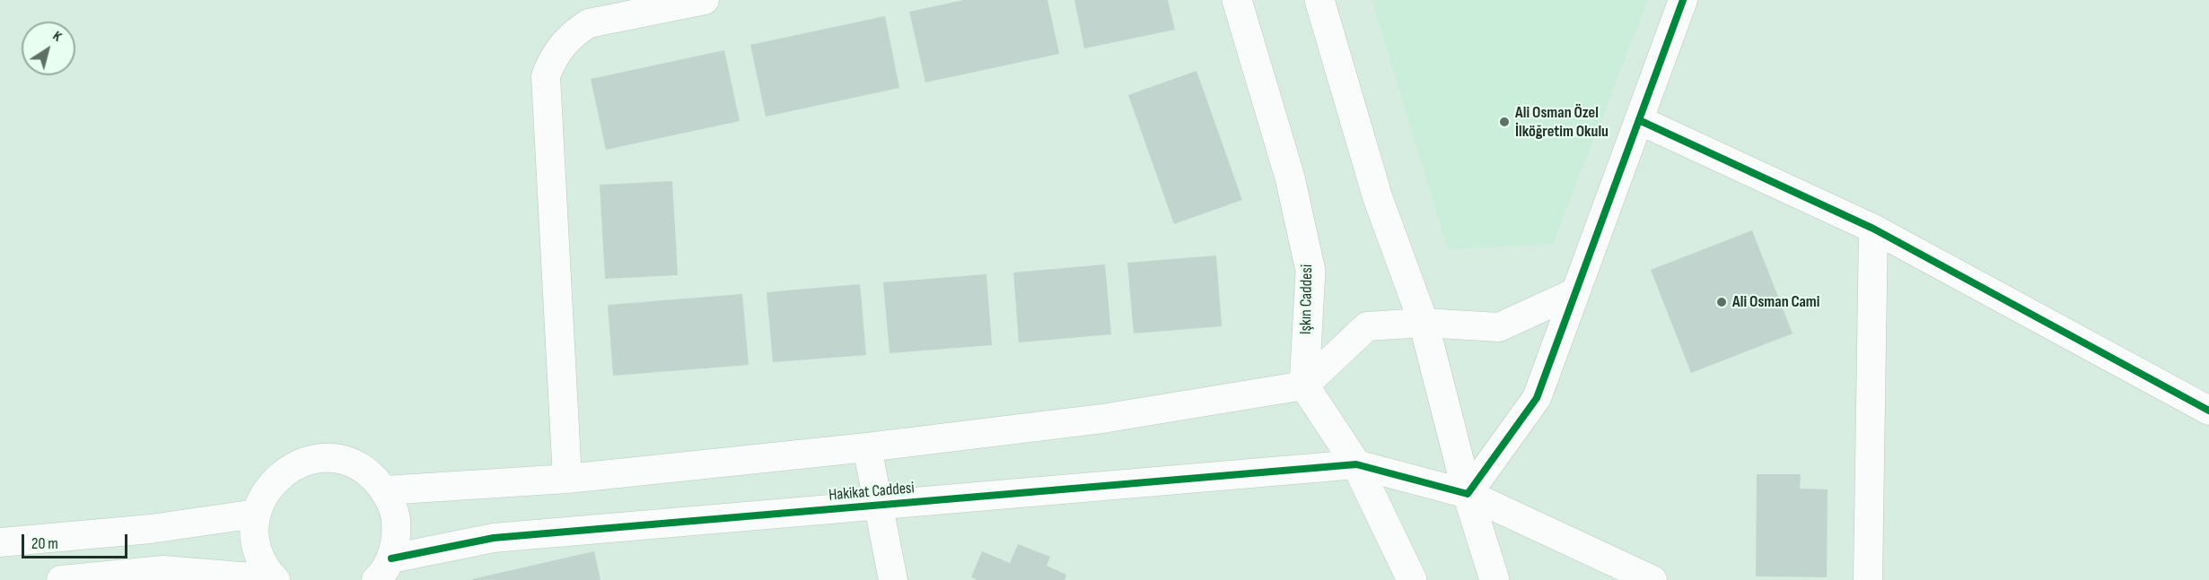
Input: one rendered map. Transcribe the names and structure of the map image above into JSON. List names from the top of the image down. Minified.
{"streets":{"street":["Işkın Caddesi","Hakikat Caddesi"]},"places":["Ali Osman Özel İlköğretim Okulu","Ali Osman Cami"],"scale_bar":"20 m","north":"top right"}
